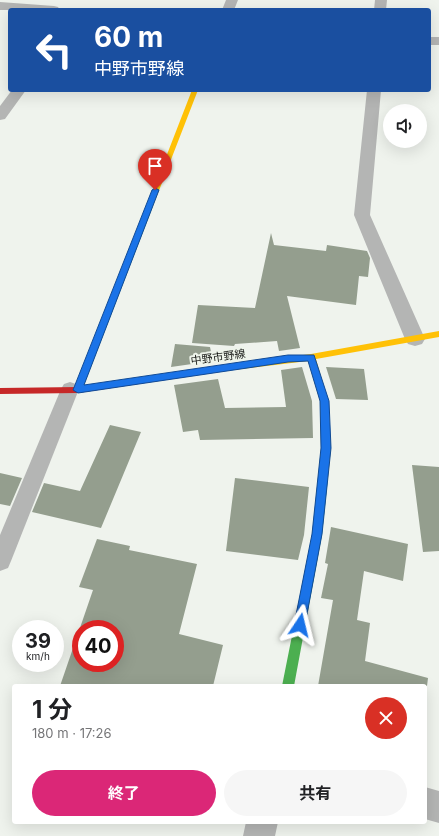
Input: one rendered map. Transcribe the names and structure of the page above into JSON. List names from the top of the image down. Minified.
{"streets":{"street":["中野市野線"]},"page":{"turn":["60 m","中野市野線"],"speed":"39 km/h","limit":"40","heading":["1 分","180 m · 17:26"],"buttons":["終了","共有"]}}
